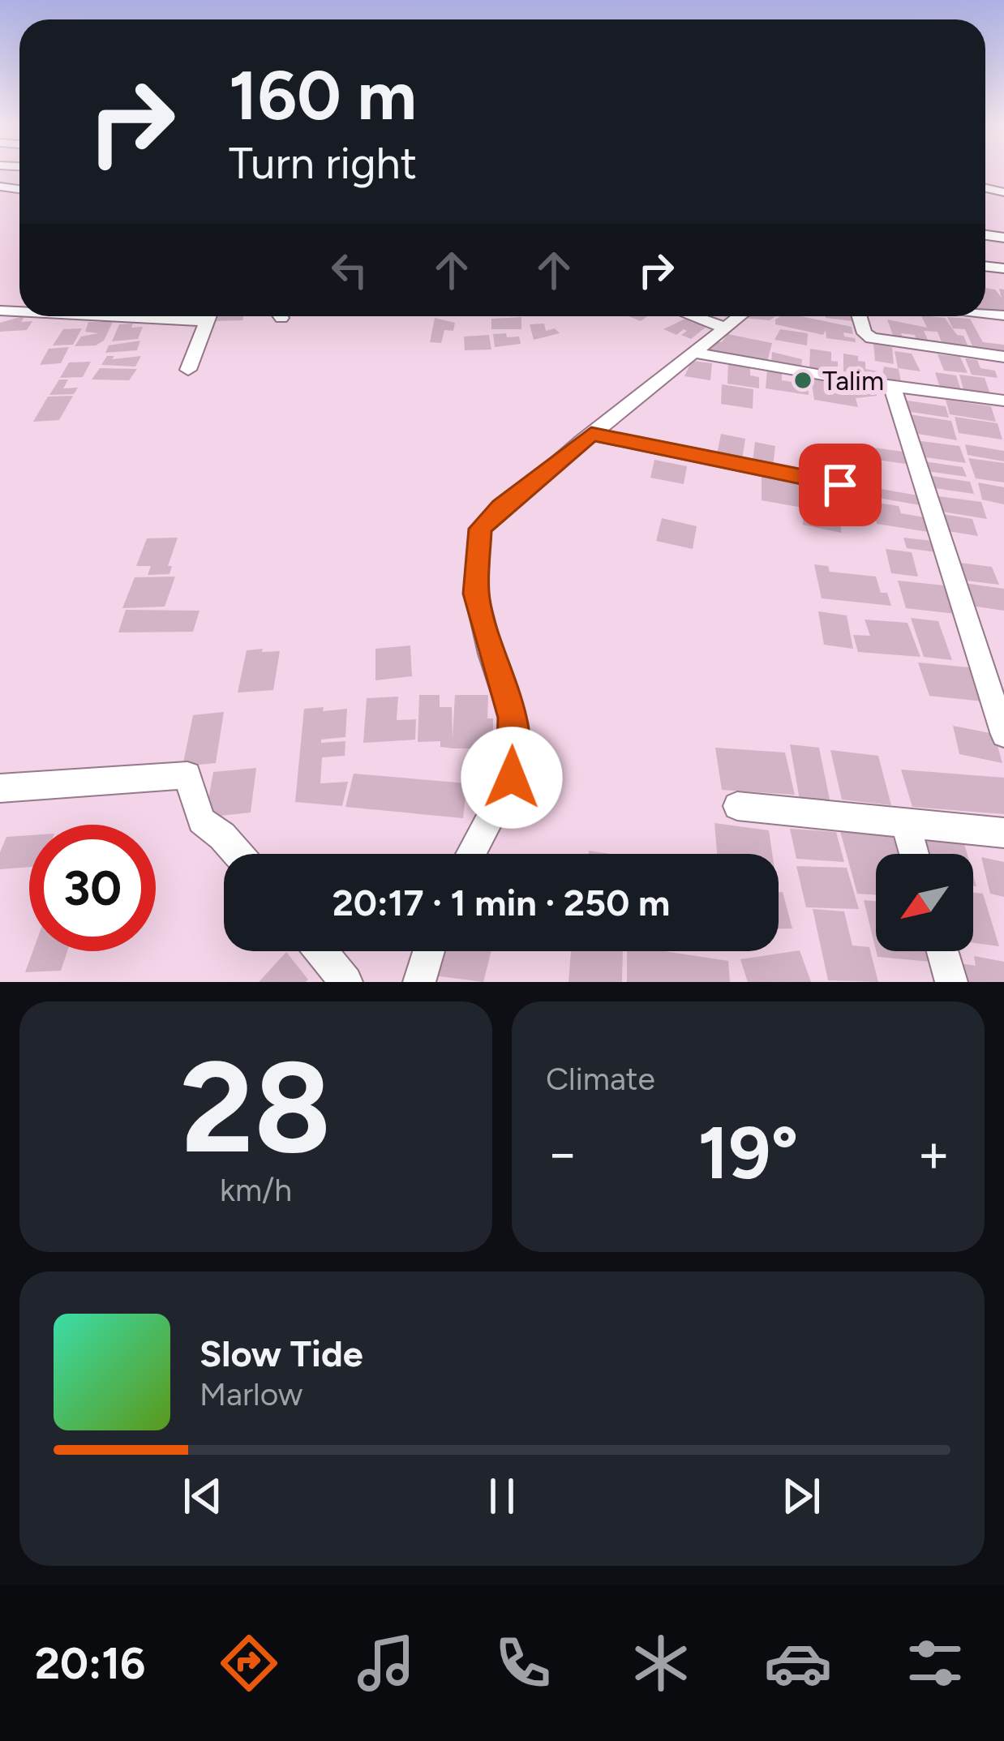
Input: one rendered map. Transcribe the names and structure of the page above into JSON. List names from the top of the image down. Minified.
{"places":["Talim"],"north":"bottom left","page":{"turn":["160 m","Turn right"],"limit":"30","trip":"20:17 · 1 min · 250 m","tile":[["28","km/h"],"Climate"],"heat":["−","19°","+"],"song":["Slow Tide","Marlow"],"tabs":"20:16"}}
